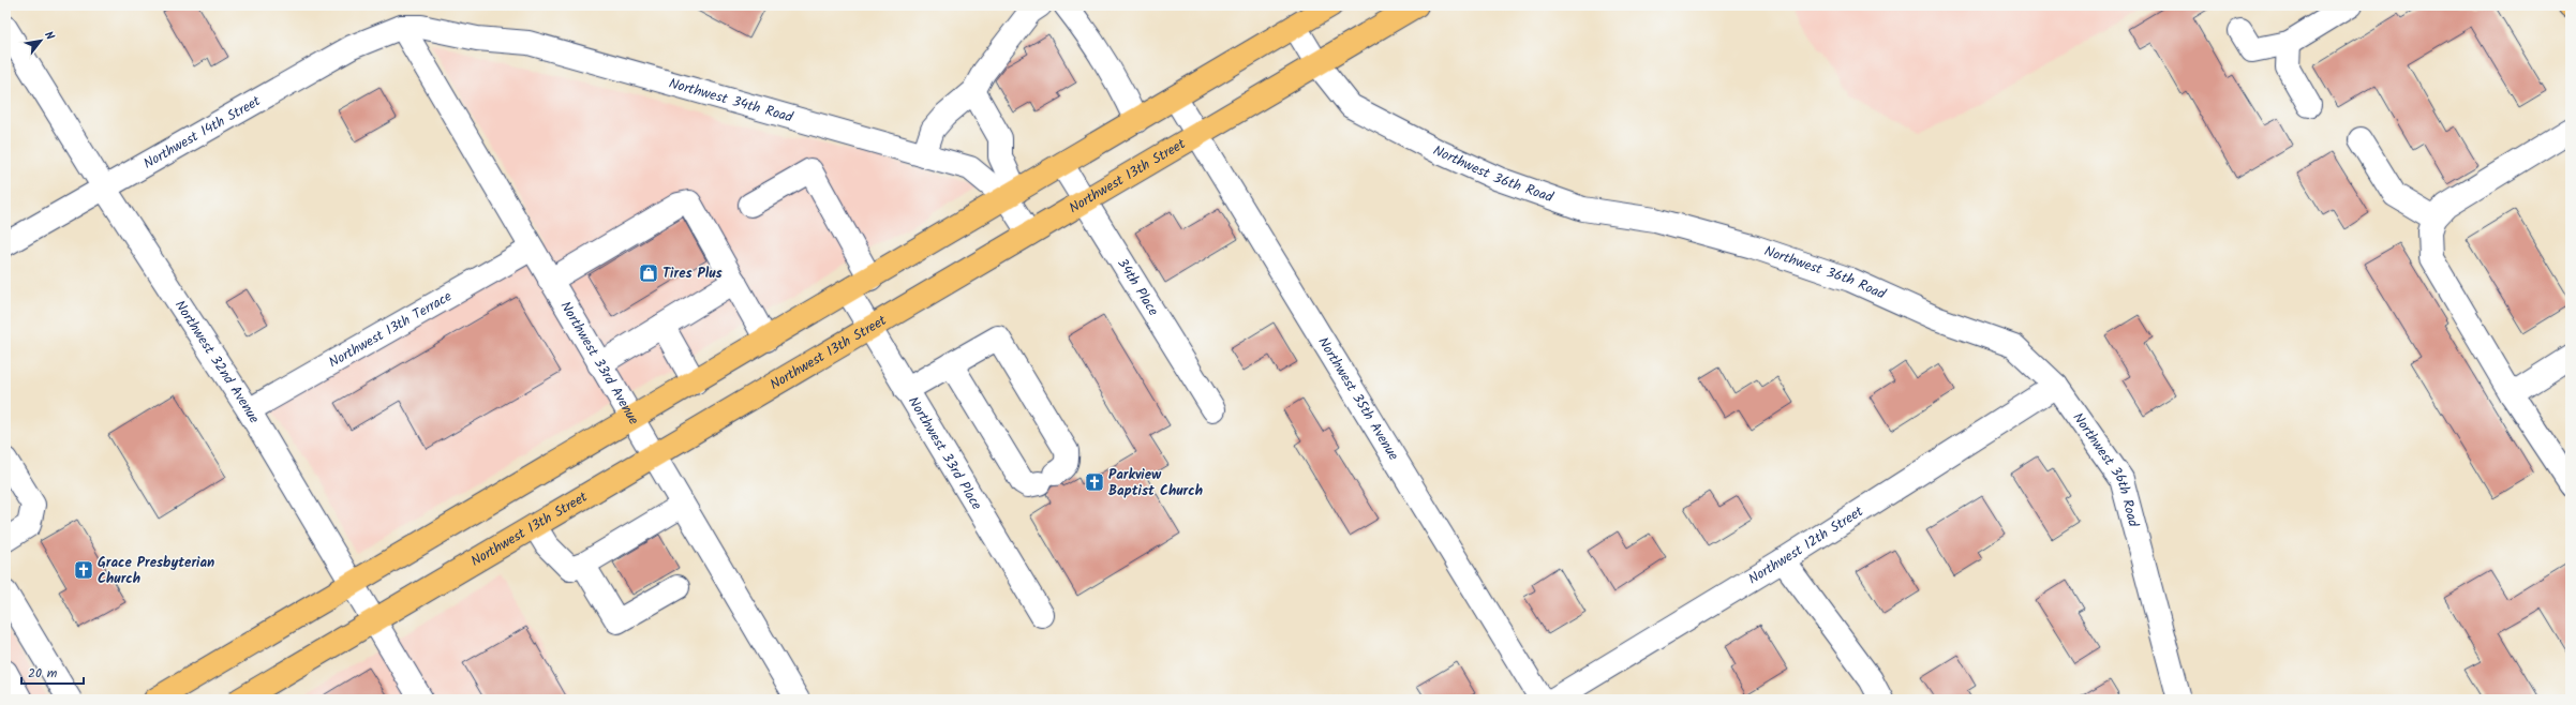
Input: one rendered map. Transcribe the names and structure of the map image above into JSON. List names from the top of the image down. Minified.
{"streets":{"main road":["Northwest 13th Street"],"street":["Northwest 34th Road","Northwest 14th Street","Northwest 36th Road","34th Place","Northwest 13th Terrace","Northwest 32nd Avenue","Northwest 33rd Avenue","Northwest 35th Avenue","Northwest 33rd Place","Northwest 12th Street"]},"crossings":[["Northwest 34th Road","Northwest 14th Street"],["Northwest 34th Road","Northwest 13th Street"],["Northwest 34th Road","Northwest 33rd Avenue"],["Northwest 14th Street","Northwest 32nd Avenue"],["Northwest 14th Street","Northwest 33rd Avenue"],["Northwest 36th Road","Northwest 13th Street"],["Northwest 36th Road","Northwest 12th Street"],["Northwest 13th Street","34th Place"],["Northwest 13th Street","Northwest 32nd Avenue"],["Northwest 13th Street","Northwest 33rd Avenue"],["Northwest 13th Street","Northwest 35th Avenue"],["Northwest 13th Street","Northwest 33rd Place"],["Northwest 13th Terrace","Northwest 32nd Avenue"],["Northwest 13th Terrace","Northwest 33rd Avenue"]],"places":{"shop":["Tires Plus"],"church":["Parkview Baptist Church","Grace Presbyterian Church"]},"scale_bar":"20 m","north":"top right"}
